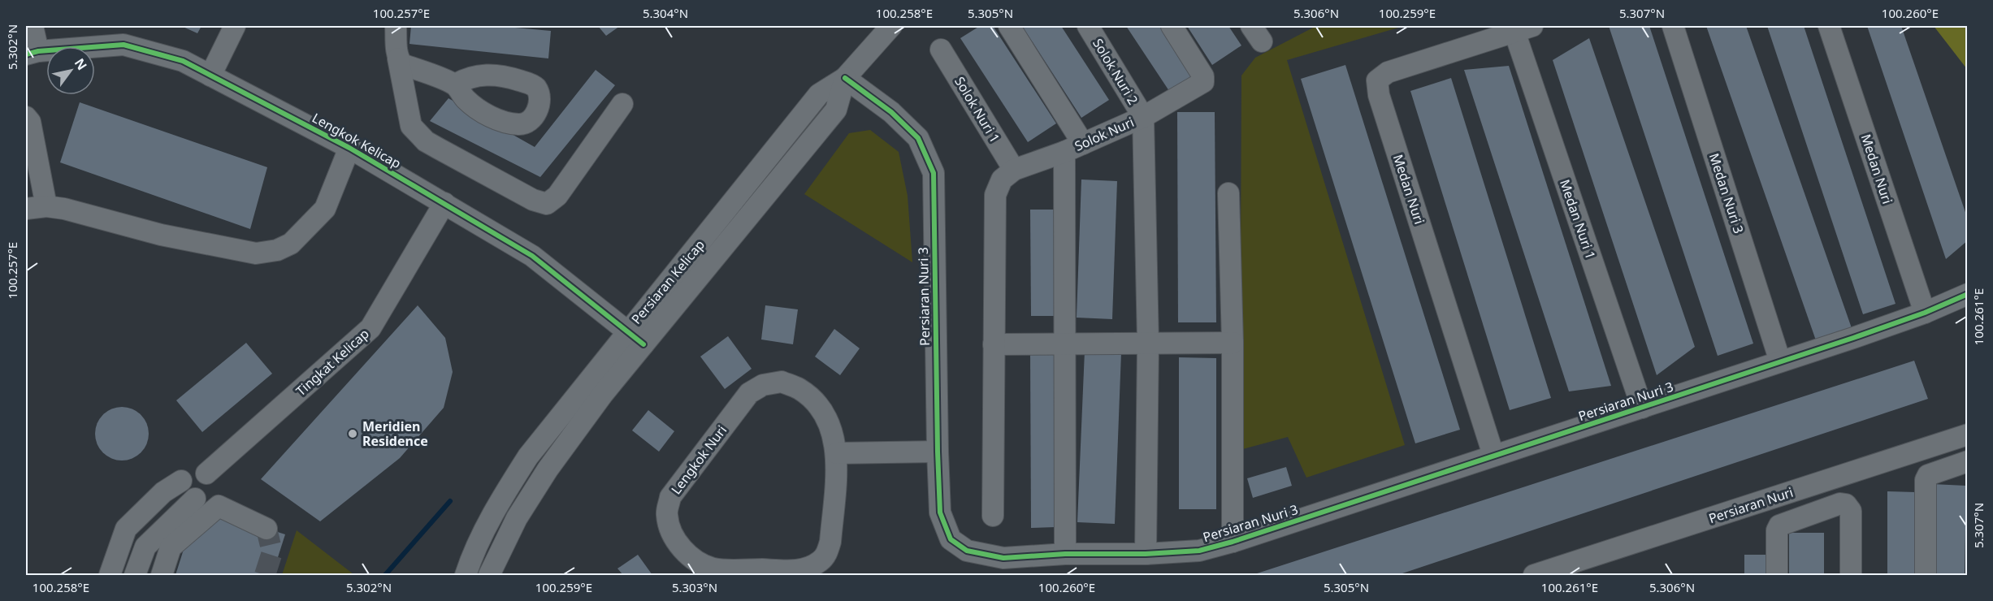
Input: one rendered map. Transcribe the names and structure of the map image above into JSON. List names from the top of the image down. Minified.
{"streets":{"street":["Solok Nuri 2","Solok Nuri 1","Solok Nuri","Lengkok Kelicap","Medan Nuri","Medan Nuri 3","Medan Nuri 1","Persiaran Kelicap","Persiaran Nuri 3","Tingkat Kelicap","Lengkok Nuri","Persiaran Nuri"]},"crossings":[["Solok Nuri 2","Solok Nuri"],["Solok Nuri 1","Solok Nuri"],["Solok Nuri","Persiaran Nuri 3"],["Lengkok Kelicap","Persiaran Kelicap"],["Lengkok Kelicap","Tingkat Kelicap"],["Medan Nuri","Medan Nuri 1"],["Medan Nuri","Persiaran Nuri 3"],["Medan Nuri 3","Persiaran Nuri 3"],["Medan Nuri 1","Persiaran Nuri 3"],["Persiaran Kelicap","Persiaran Nuri 3"]],"places":["Meridien Residence"],"north":"top right","coordinates":["100.257°E","5.304°N","100.258°E","5.305°N","5.306°N","100.259°E","5.307°N","100.260°E","5.302°N","100.261°E","5.303°N"]}
